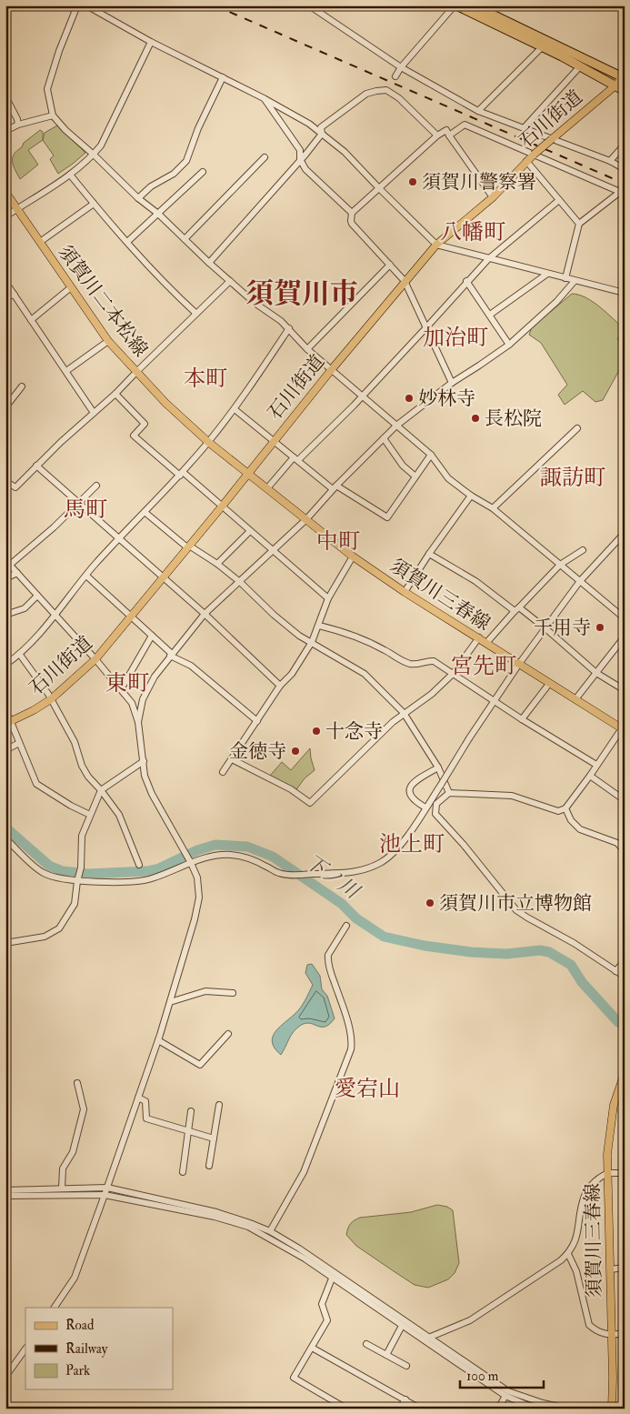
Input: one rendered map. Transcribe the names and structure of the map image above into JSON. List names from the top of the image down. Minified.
{"streets":{"main road":["石川街道","須賀川二本松線","須賀川三春線"]},"crossings":[["石川街道","須賀川二本松線"],["石川街道","須賀川三春線"],["須賀川二本松線","須賀川三春線"]],"districts":["八幡町","須賀川市","加治町","本町","諏訪町","馬町","中町","宮先町","東町","池上町","愛宕山"],"water":["下ノ川"],"places":["須賀川警察署","妙林寺","長松院","千用寺","十念寺","金徳寺","須賀川市立博物館"],"legend":["Road","Railway","Park"],"scale_bar":"100 m"}
